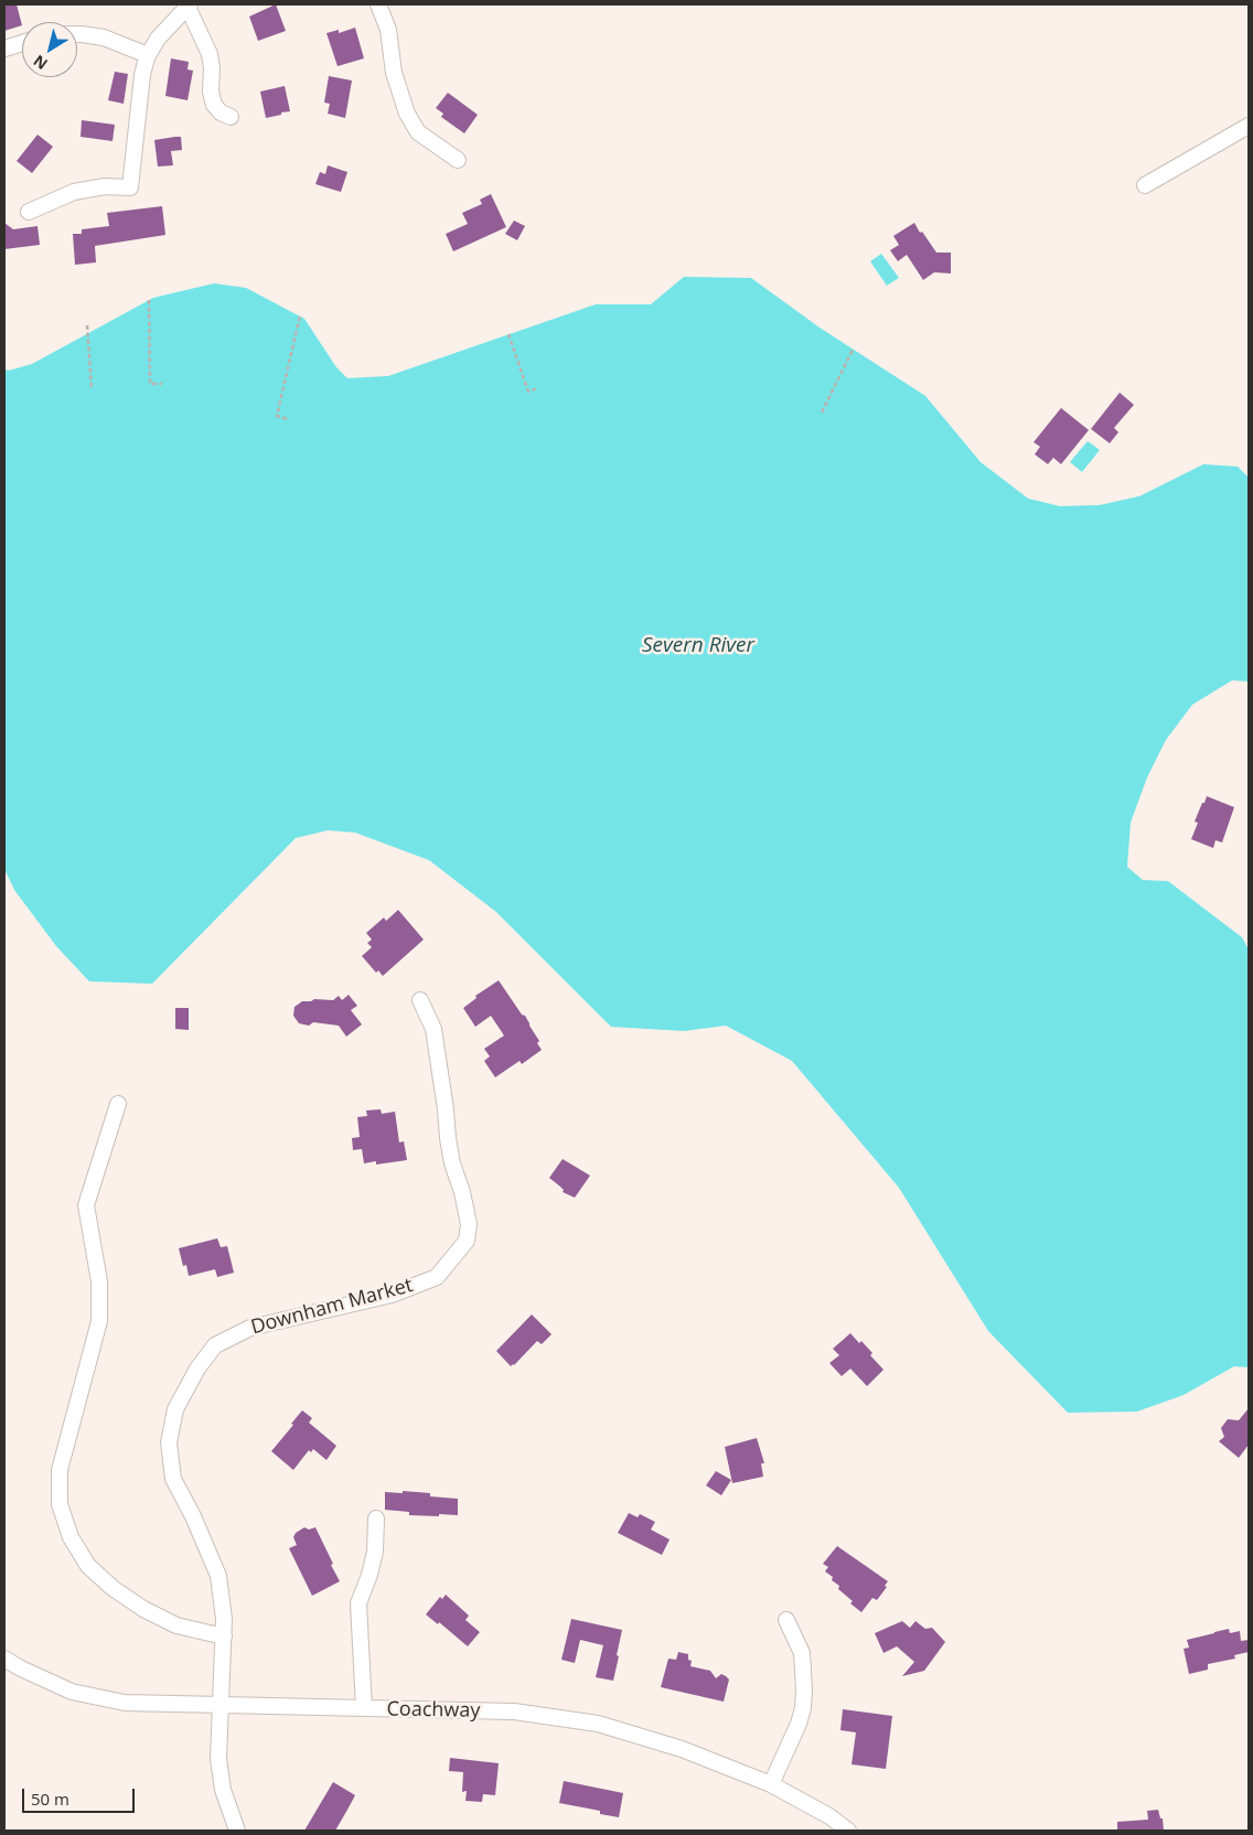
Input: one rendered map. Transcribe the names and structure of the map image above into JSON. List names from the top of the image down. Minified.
{"streets":{"street":["Downham Market","Coachway"]},"crossings":[["Downham Market","Coachway"]],"water":["Severn River"],"scale_bar":"50 m","north":"bottom left"}
